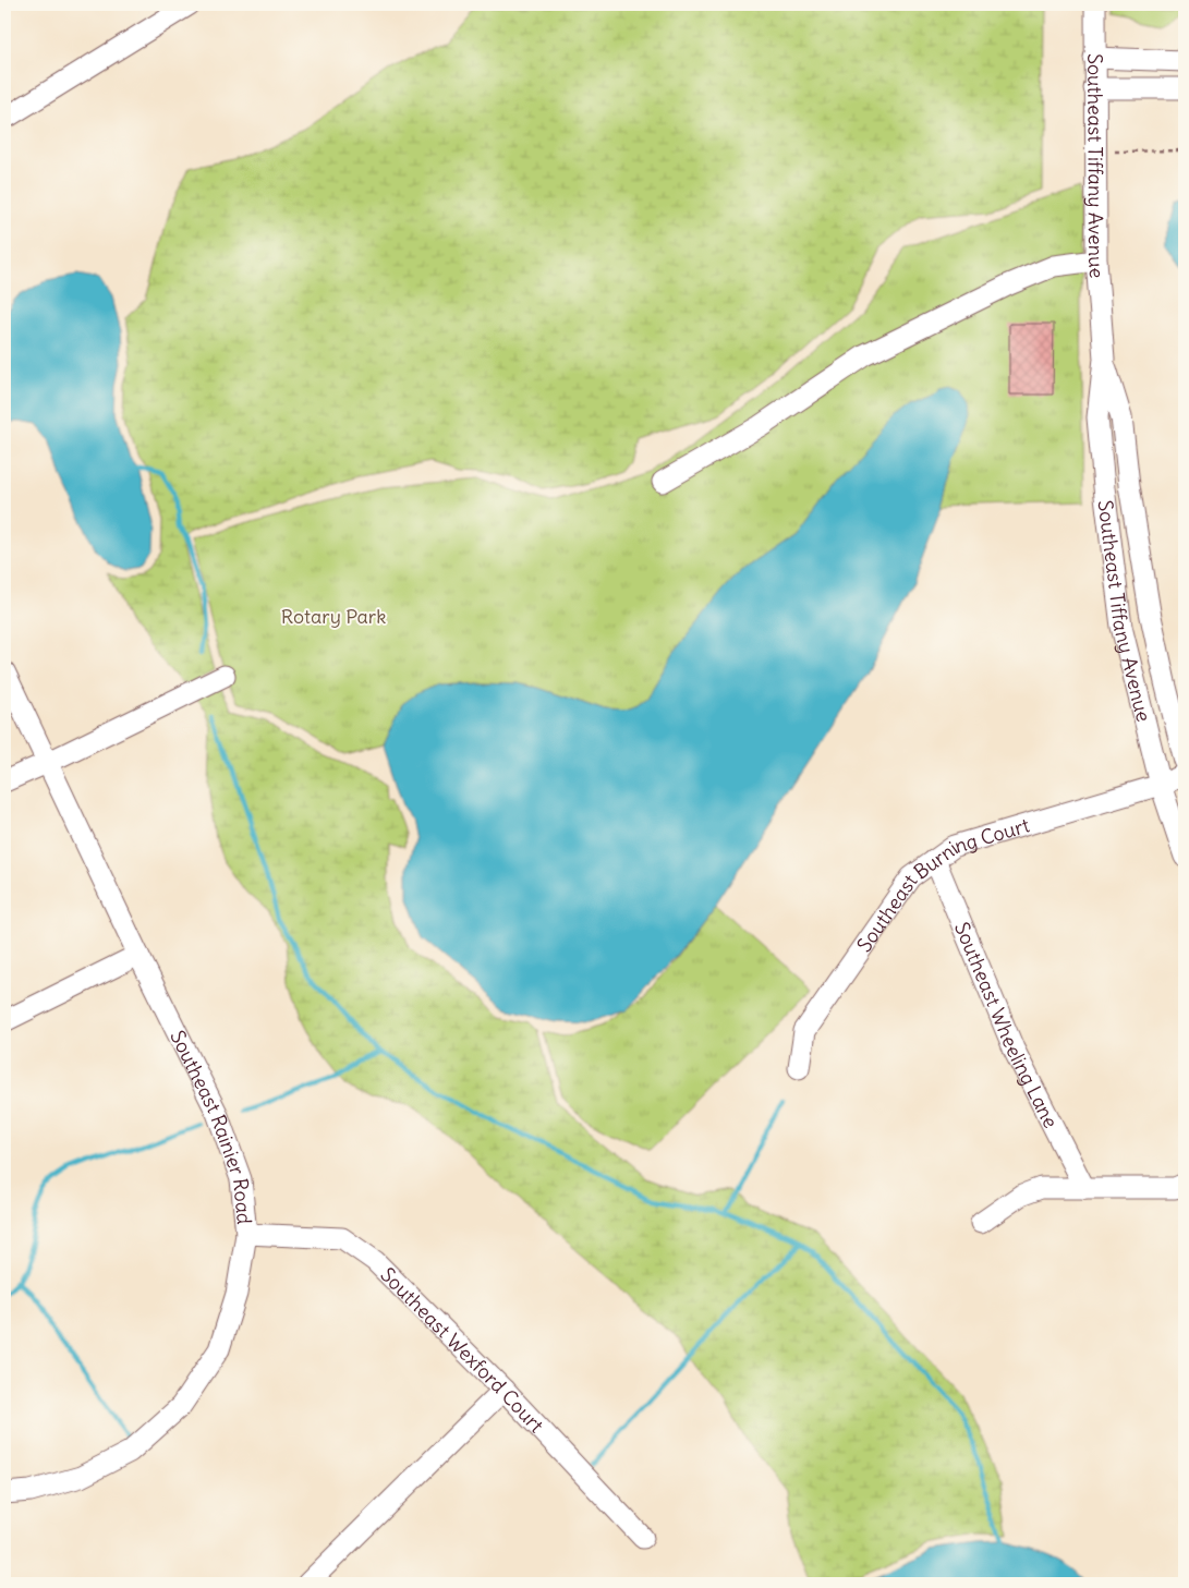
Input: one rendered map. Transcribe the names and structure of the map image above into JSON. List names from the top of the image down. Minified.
{"streets":{"street":["Southeast Tiffany Avenue","Southeast Burning Court","Southeast Wheeling Lane","Southeast Rainier Road","Southeast Wexford Court"]},"crossings":[["Southeast Tiffany Avenue","Southeast Burning Court"],["Southeast Burning Court","Southeast Wheeling Lane"],["Southeast Rainier Road","Southeast Wexford Court"]],"parks":["Rotary Park"]}
